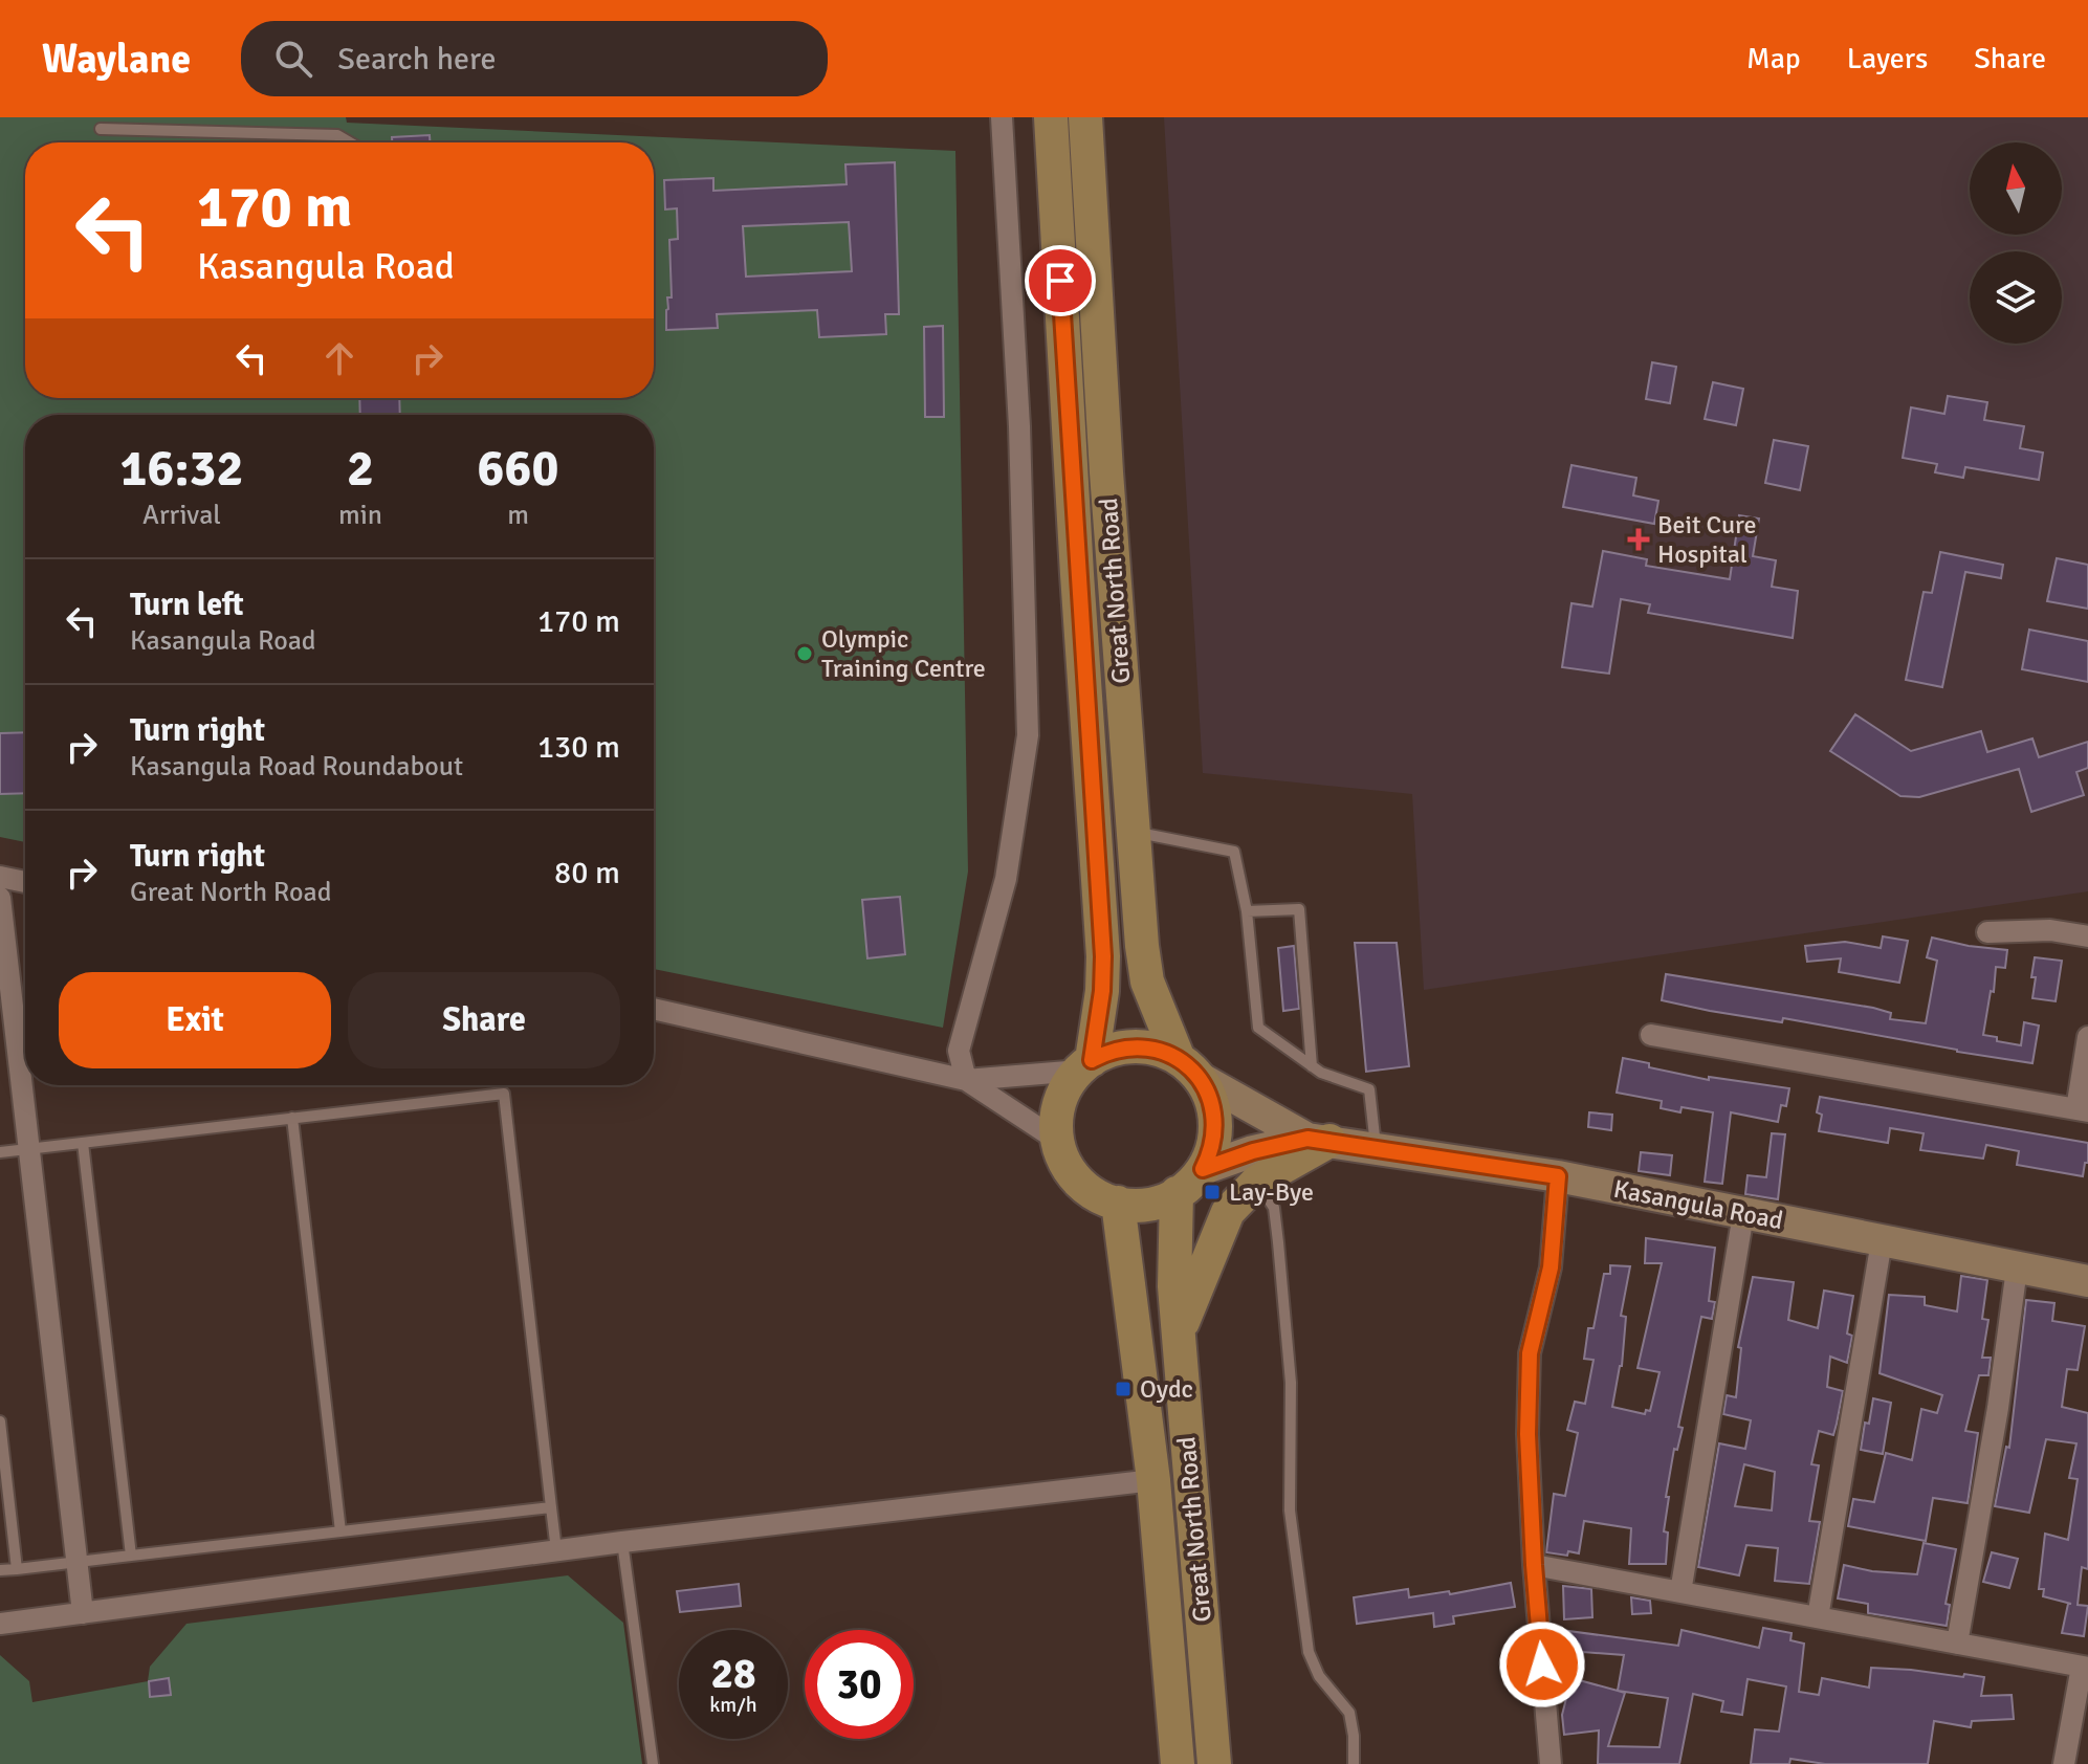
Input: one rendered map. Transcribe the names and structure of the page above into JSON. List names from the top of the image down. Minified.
{"streets":{"main road":["Great North Road","Kasangula Road"]},"crossings":[["Great North Road","Kasangula Road"]],"places":{"health":["Beit Cure Hospital"],"other":["Olympic Training Centre"],"transit":["Lay-Bye","Oydc"]},"north":"top","page":{"header":"Waylane","search":"Search here","nav":["Map","Layers","Share"],"turn":["170 m","Kasangula Road"],"eta":["16:32","Arrival","2","min","660","m"],"list":[{"name":"Turn left","note":"Kasangula Road","value":"170 m"},{"name":"Turn right","note":"Kasangula Road Roundabout","value":"130 m"},{"name":"Turn right","note":"Great North Road","value":"80 m"}],"buttons":["Exit","Share"],"speed":"28 km/h","limit":"30"}}
